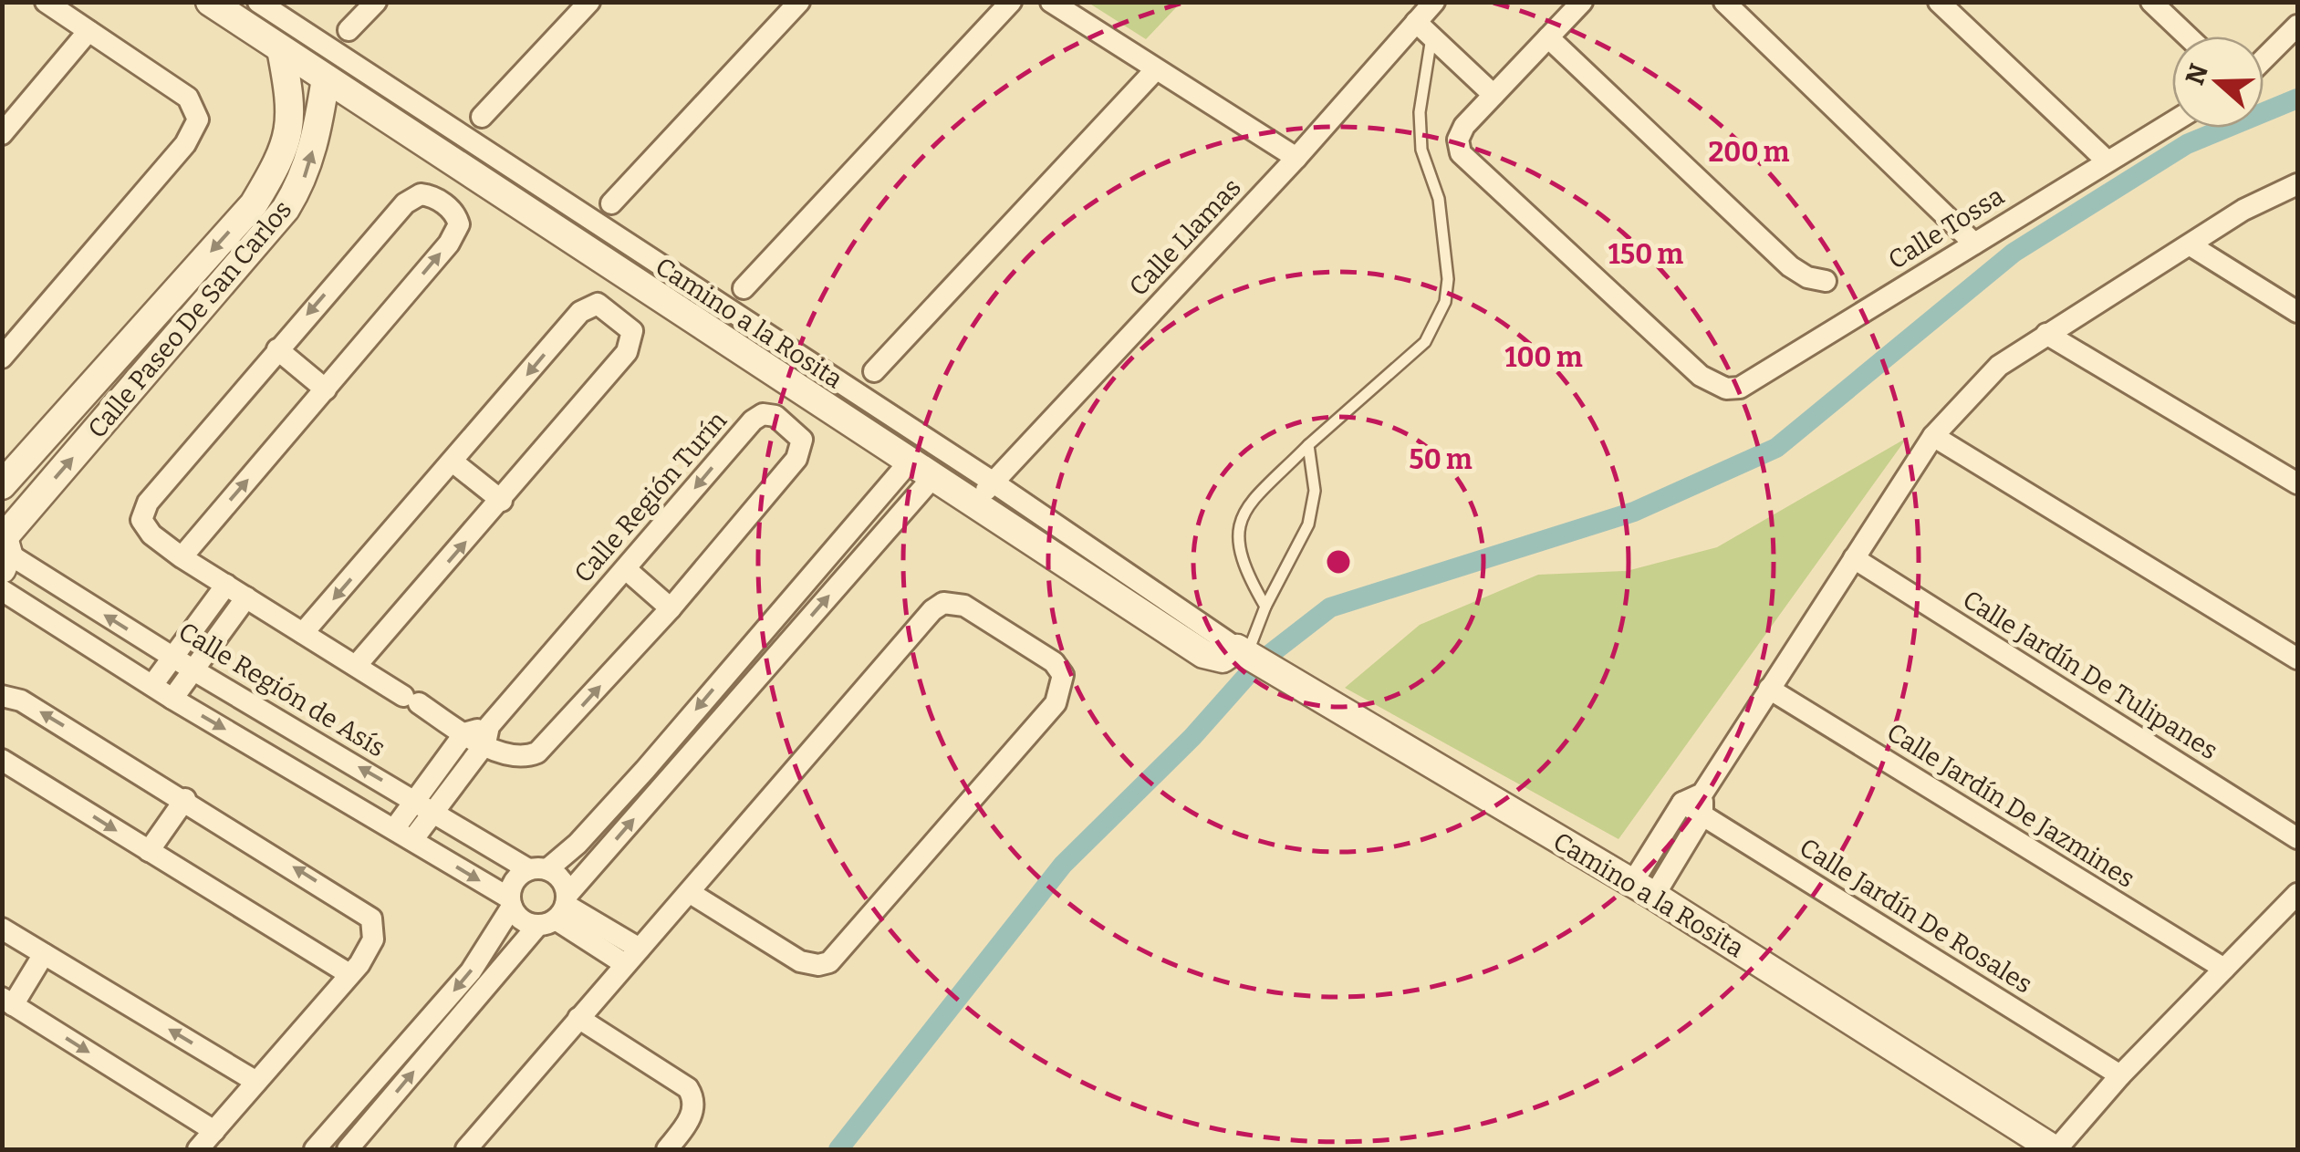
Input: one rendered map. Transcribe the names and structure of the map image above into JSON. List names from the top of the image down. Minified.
{"streets":{"street":["Calle Tossa","Calle Llamas","Calle Paseo De San Carlos","Camino a la Rosita","Calle Región Turín","Calle Jardín De Tulipanes","Calle Región de Asís","Calle Jardín De Jazmines","Calle Jardín De Rosales"]},"crossings":[["Calle Llamas","Camino a la Rosita"],["Calle Paseo De San Carlos","Camino a la Rosita"],["Calle Paseo De San Carlos","Calle Región de Asís"],["Calle Región Turín","Calle Región de Asís"]],"north":"left","rings":["200 m","150 m","100 m","50 m"]}
